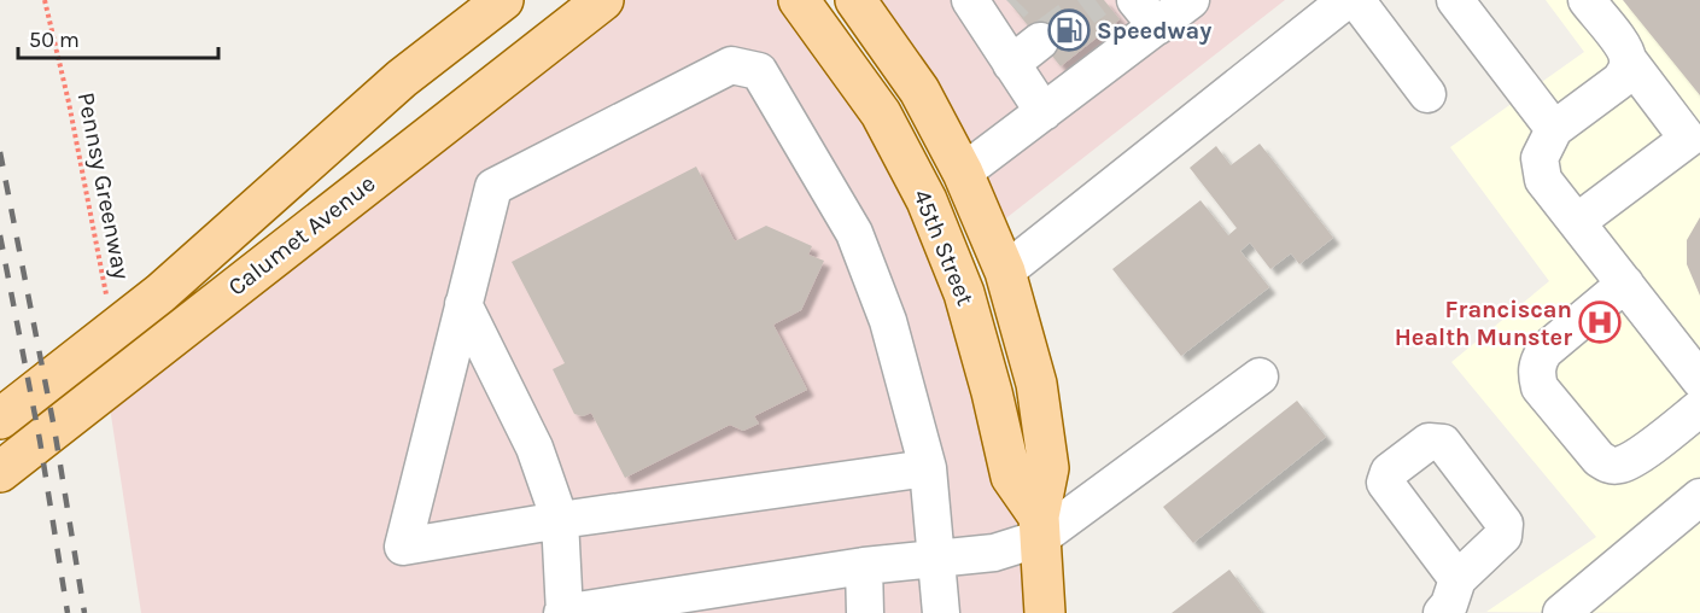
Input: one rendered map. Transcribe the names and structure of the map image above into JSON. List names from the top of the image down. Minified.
{"streets":{"main road":["Calumet Avenue","45th Street"],"path":["Pennsy Greenway"]},"places":{"fuel station":["Speedway"],"hospital":["Franciscan Health Munster"]},"scale_bar":"50 m"}
